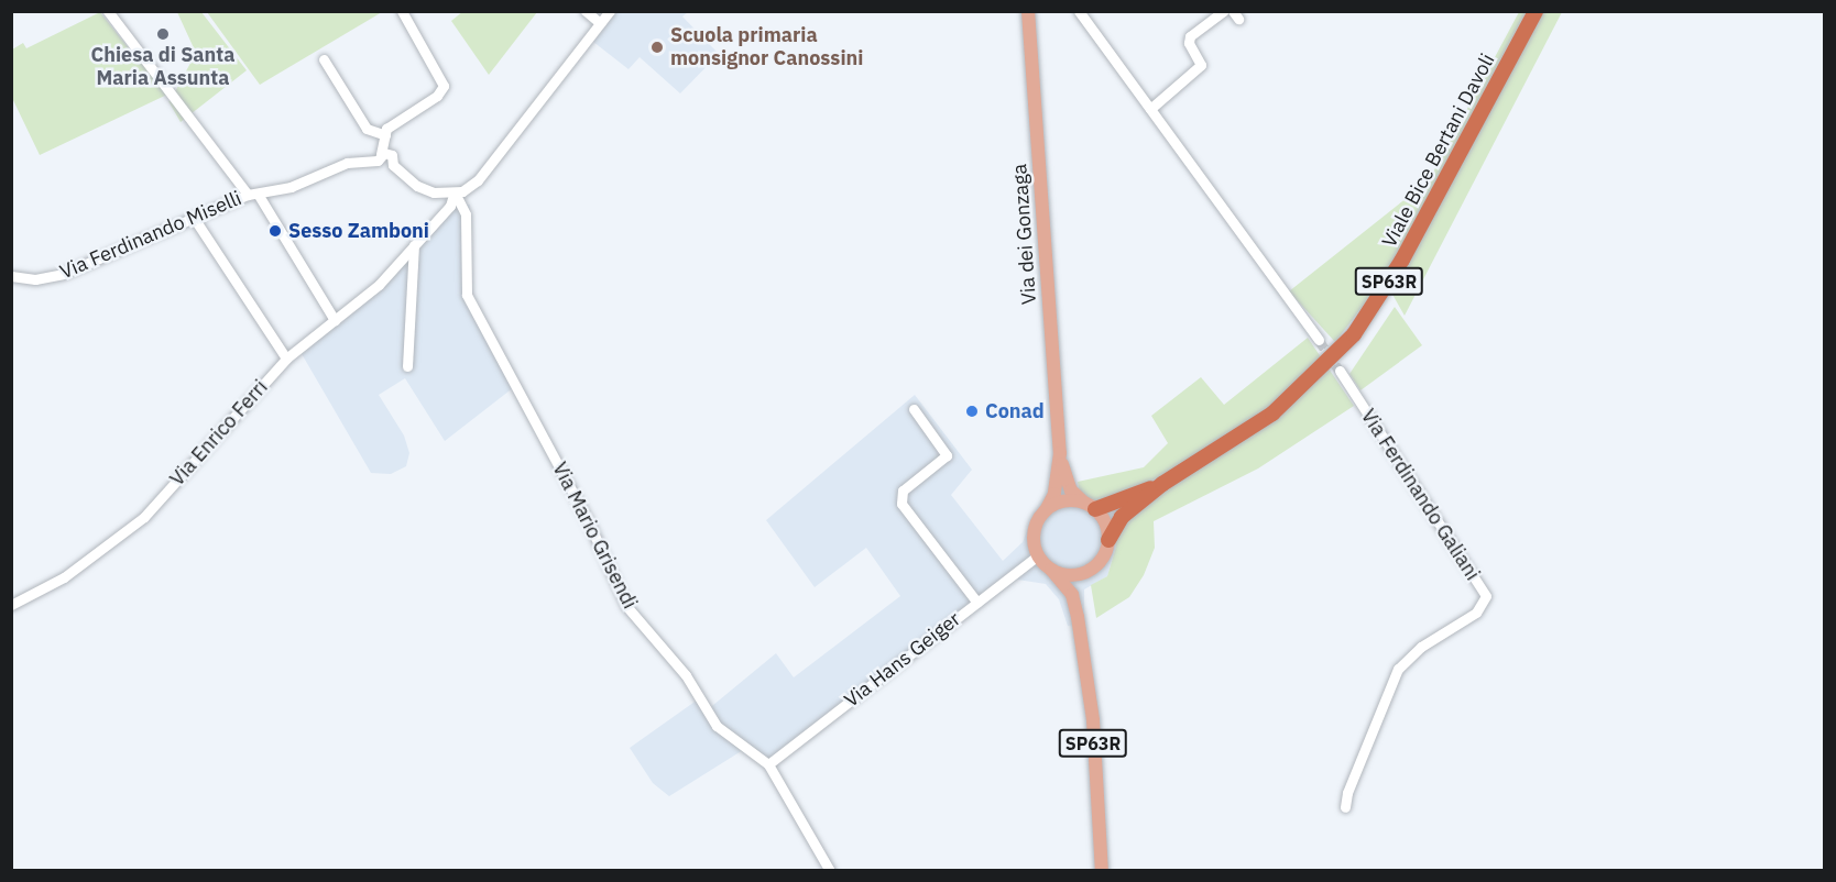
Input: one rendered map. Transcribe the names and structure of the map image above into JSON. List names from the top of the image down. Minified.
{"streets":{"highway":["Viale Bice Bertani Davoli","SP63R"],"main road":["Via dei Gonzaga"],"street":["Via Ferdinando Miselli","Via Enrico Ferri","Via Ferdinando Galiani","Via Mario Grisendi","Via Hans Geiger"]},"crossings":[["Viale Bice Bertani Davoli","SP63R"],["Via dei Gonzaga","SP63R"],["Via dei Gonzaga","Via Hans Geiger"],["SP63R","Via Hans Geiger"],["Via Enrico Ferri","Via Mario Grisendi"],["Via Mario Grisendi","Via Hans Geiger"]],"places":["Chiesa di Santa Maria Assunta","Scuola primaria monsignor Canossini","Sesso Zamboni","Conad"]}
